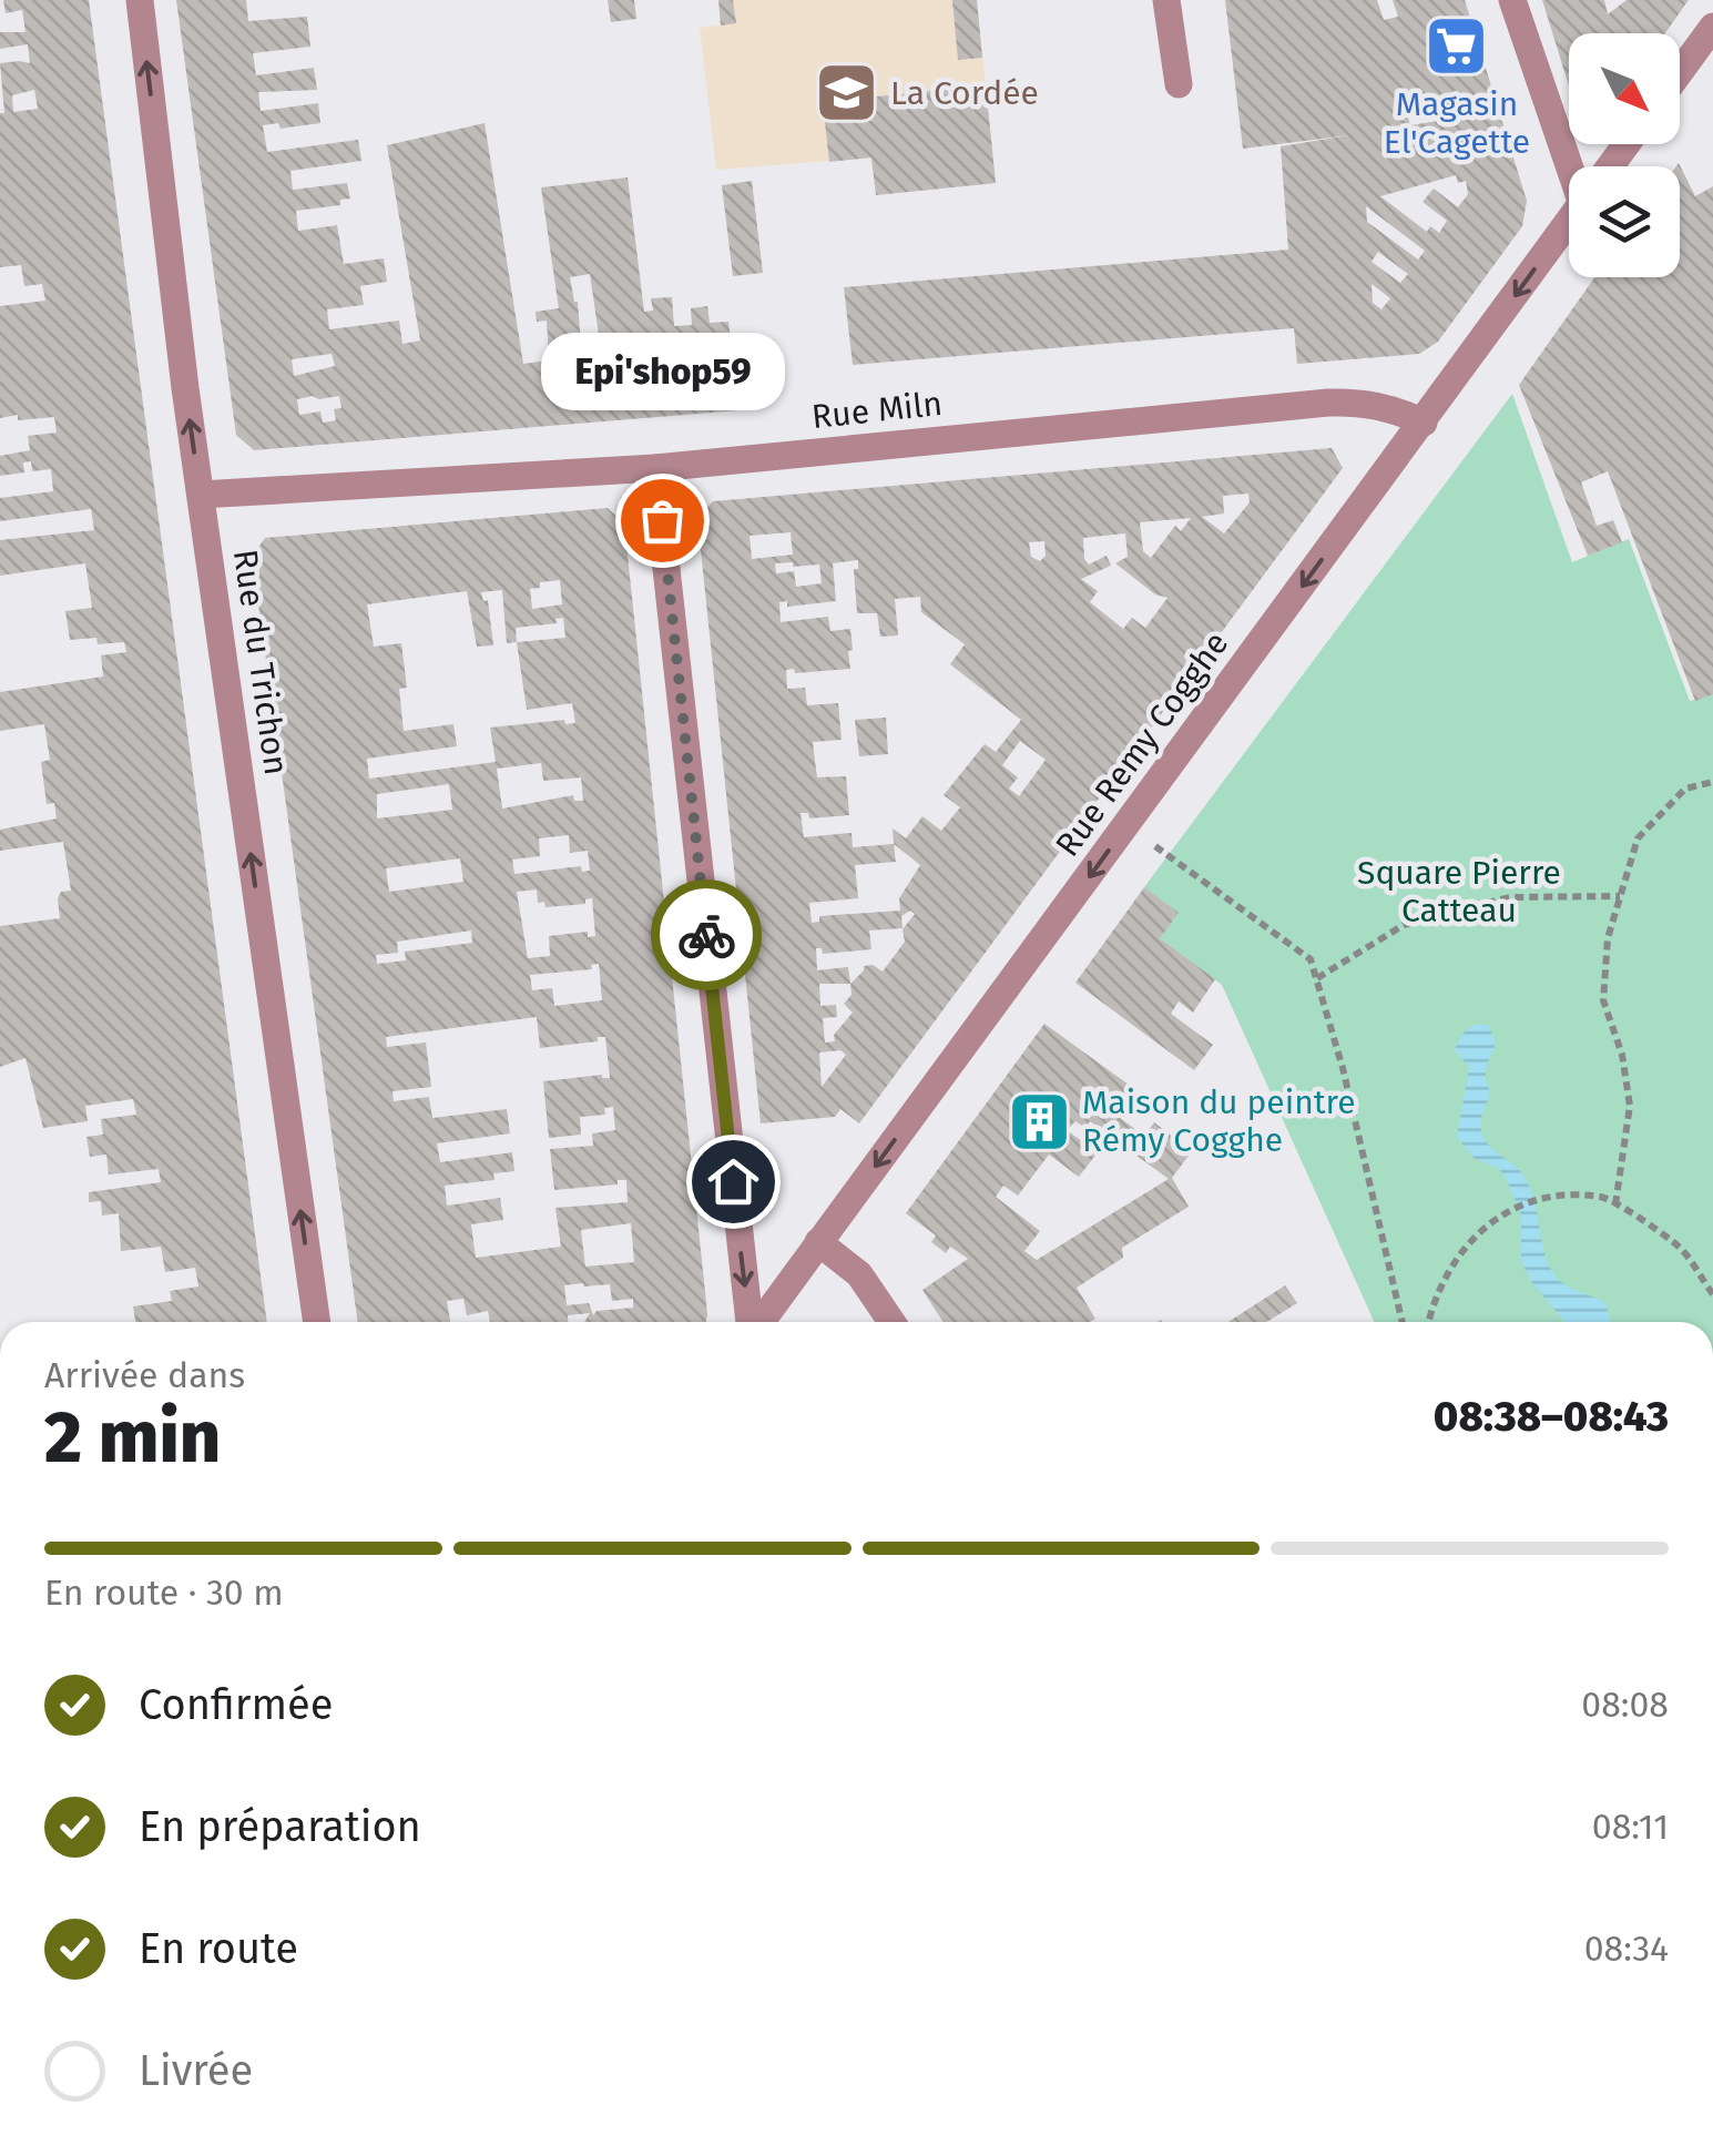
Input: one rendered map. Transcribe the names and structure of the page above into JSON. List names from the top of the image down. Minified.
{"streets":{"street":["Rue Miln","Rue du Trichon","Rue Remy Cogghe"]},"crossings":[["Rue Miln","Rue du Trichon"],["Rue Miln","Rue Remy Cogghe"]],"one_way":["Rue du Trichon","Rue Remy Cogghe"],"parks":["Square Pierre Catteau"],"places":{"supermarket":["Magasin El'Cagette"],"school or university":["La Cordée"],"other":["Epi'shop59"],"building":["Maison du peintre Rémy Cogghe"]},"north":"bottom right","page":{"bubble":"Epi'shop59","heading":["2 min","Arrivée dans","08:38–08:43"],"bar":"En route · 30 m","list":[["Confirmée","08:08"],["En préparation","08:11"],["En route","08:34"],"Livrée"]}}
